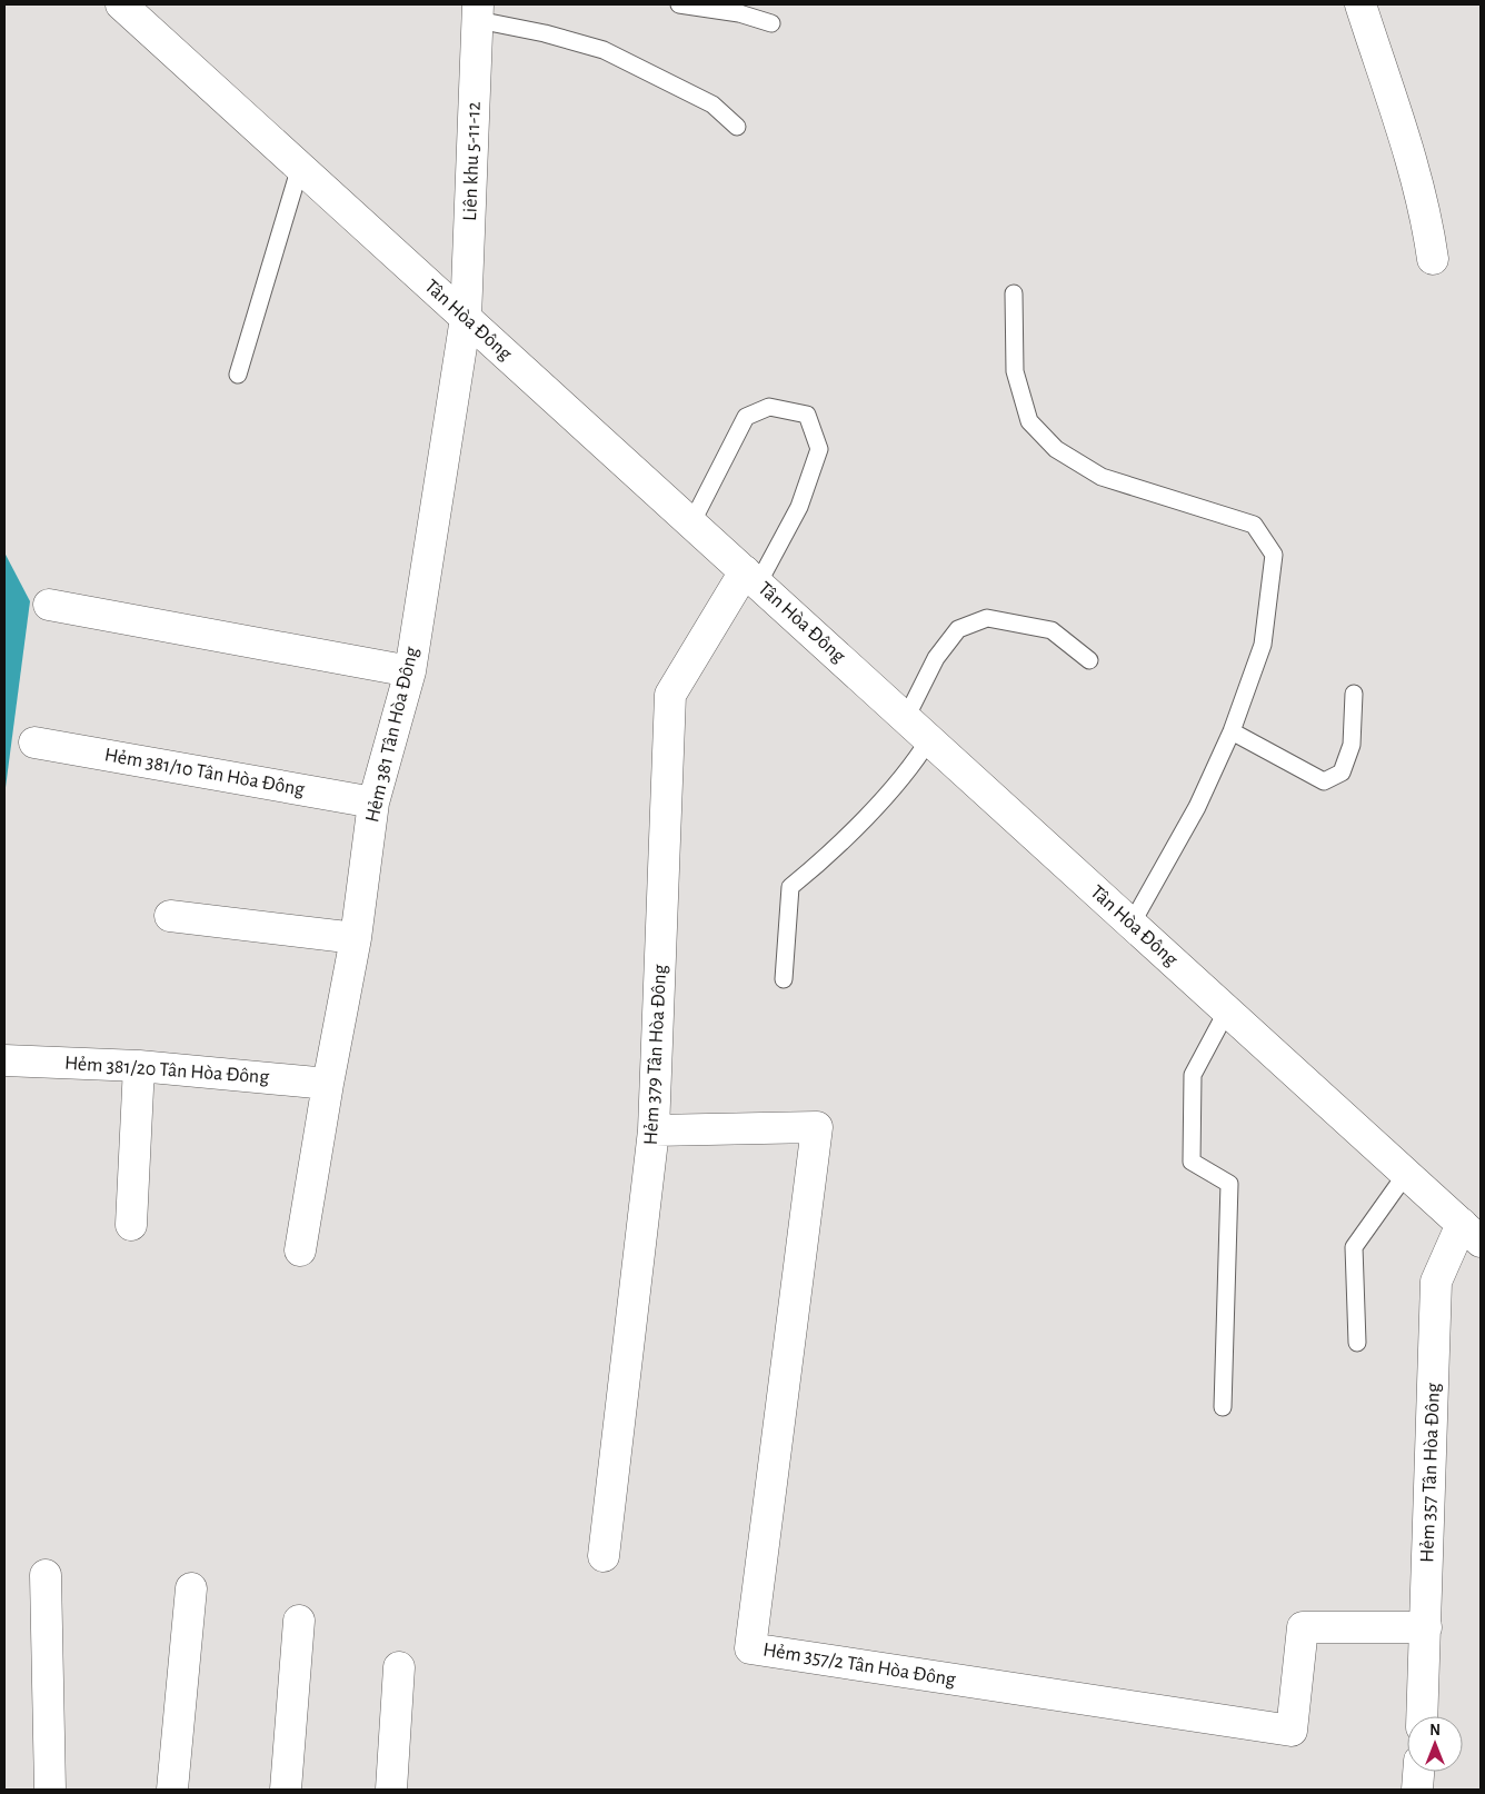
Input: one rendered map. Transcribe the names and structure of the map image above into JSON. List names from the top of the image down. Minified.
{"streets":{"street":["Liên khu 5-11-12","Tân Hòa Đông","Hẻm 381 Tân Hòa Đông","Hẻm 381/10 Tân Hòa Đông","Hẻm 379 Tân Hòa Đông","Hẻm 381/20 Tân Hòa Đông","Hẻm 357 Tân Hòa Đông","Hẻm 357/2 Tân Hòa Đông"]},"crossings":[["Liên khu 5-11-12","Tân Hòa Đông"],["Liên khu 5-11-12","Hẻm 381 Tân Hòa Đông"],["Tân Hòa Đông","Hẻm 381 Tân Hòa Đông"],["Tân Hòa Đông","Hẻm 379 Tân Hòa Đông"],["Tân Hòa Đông","Hẻm 357 Tân Hòa Đông"],["Hẻm 381 Tân Hòa Đông","Hẻm 381/10 Tân Hòa Đông"],["Hẻm 381 Tân Hòa Đông","Hẻm 381/20 Tân Hòa Đông"],["Hẻm 379 Tân Hòa Đông","Hẻm 357/2 Tân Hòa Đông"],["Hẻm 357 Tân Hòa Đông","Hẻm 357/2 Tân Hòa Đông"]],"north":"top"}
